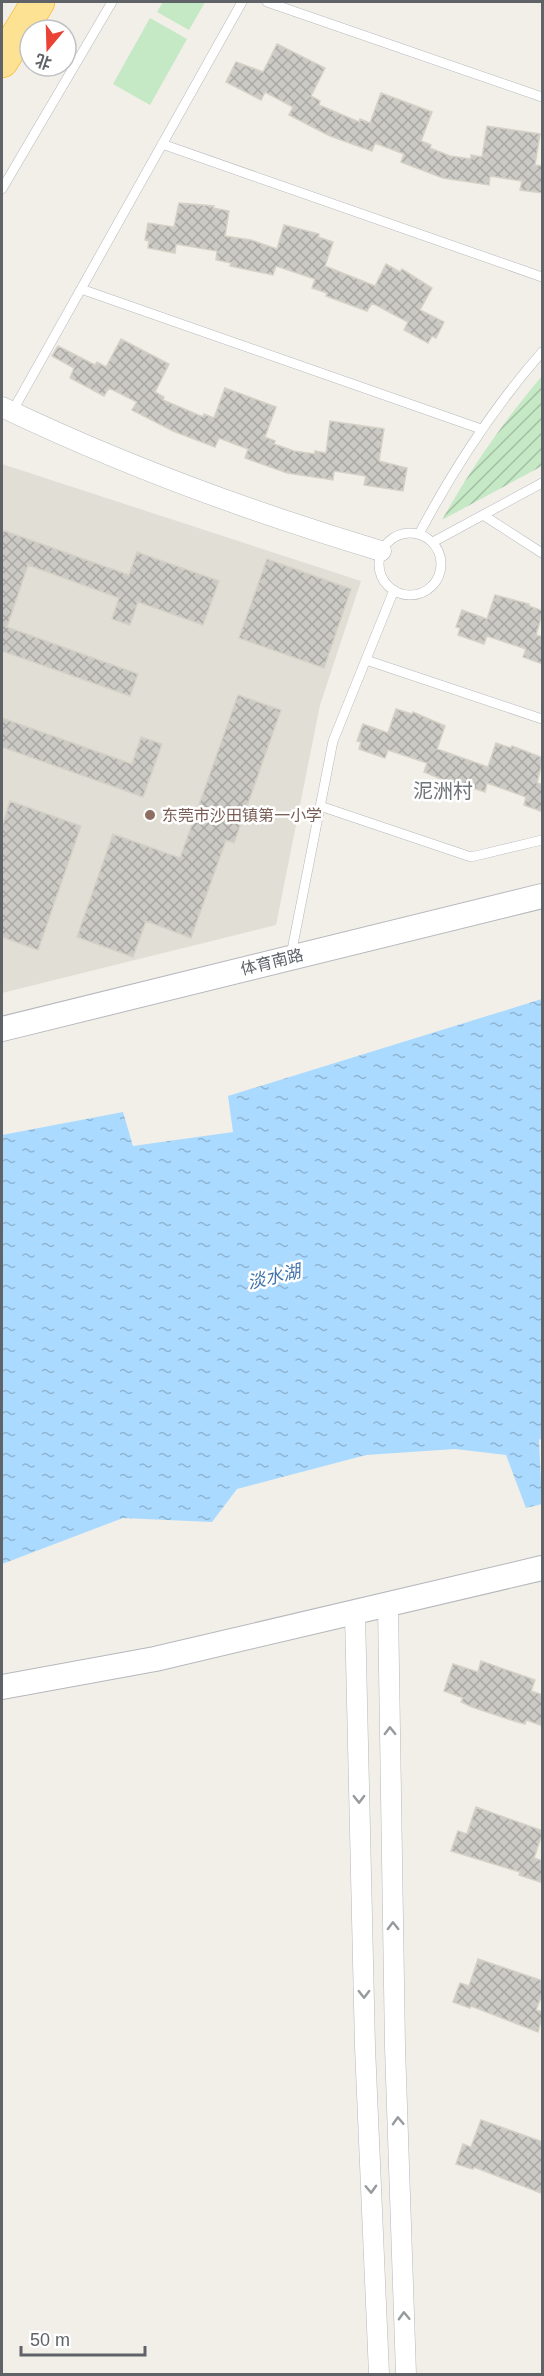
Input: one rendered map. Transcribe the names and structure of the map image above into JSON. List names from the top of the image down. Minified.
{"streets":{"street":["体育南路"]},"districts":["泥洲村"],"water":["淡水湖"],"places":["东莞市沙田镇第一小学"],"scale_bar":"50 m","north":"bottom"}
